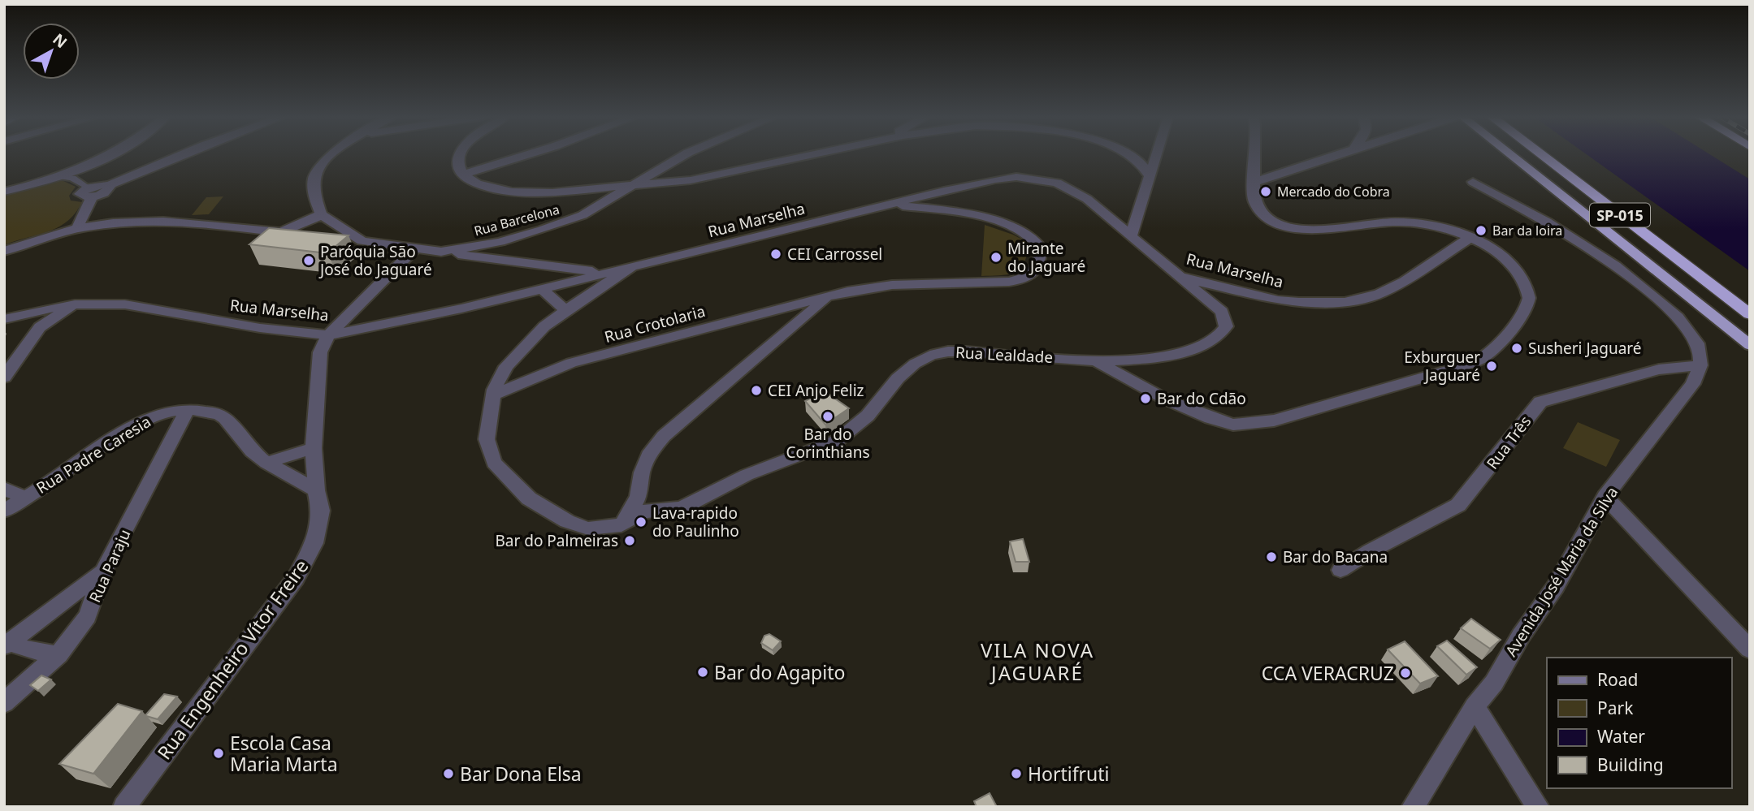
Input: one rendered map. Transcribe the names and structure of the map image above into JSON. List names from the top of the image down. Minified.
{"streets":{"highway":["SP-015"],"street":["Rua Barcelona","Rua Marselha","Rua Crotolaria","Rua Lealdade","Rua Três","Rua Padre Caresia","Rua Paraju","Avenida José Maria da Silva","Rua Engenheiro Vítor Freire"]},"crossings":[["Rua Marselha","Rua Crotolaria"],["Rua Marselha","Rua Lealdade"],["Rua Marselha","Rua Engenheiro Vítor Freire"],["Rua Crotolaria","Rua Lealdade"],["Rua Três","Avenida José Maria da Silva"],["Rua Padre Caresia","Rua Paraju"],["Rua Padre Caresia","Rua Engenheiro Vítor Freire"]],"districts":["VILA NOVA JAGUARÉ"],"places":["Mercado do Cobra","Bar da loira","CEI Carrossel","Mirante do Jaguaré","Paróquia São José do Jaguaré","Susheri Jaguaré","Exburguer Jaguaré","CEI Anjo Feliz","Bar do Cdão","Bar do Corinthians","Lava-rapido do Paulinho","Bar do Palmeiras","Bar do Bacana","Bar do Agapito","CCA VERACRUZ","Escola Casa Maria Marta","Bar Dona Elsa","Hortifruti"],"legend":["Road","Park","Water","Building"],"north":"top right"}
